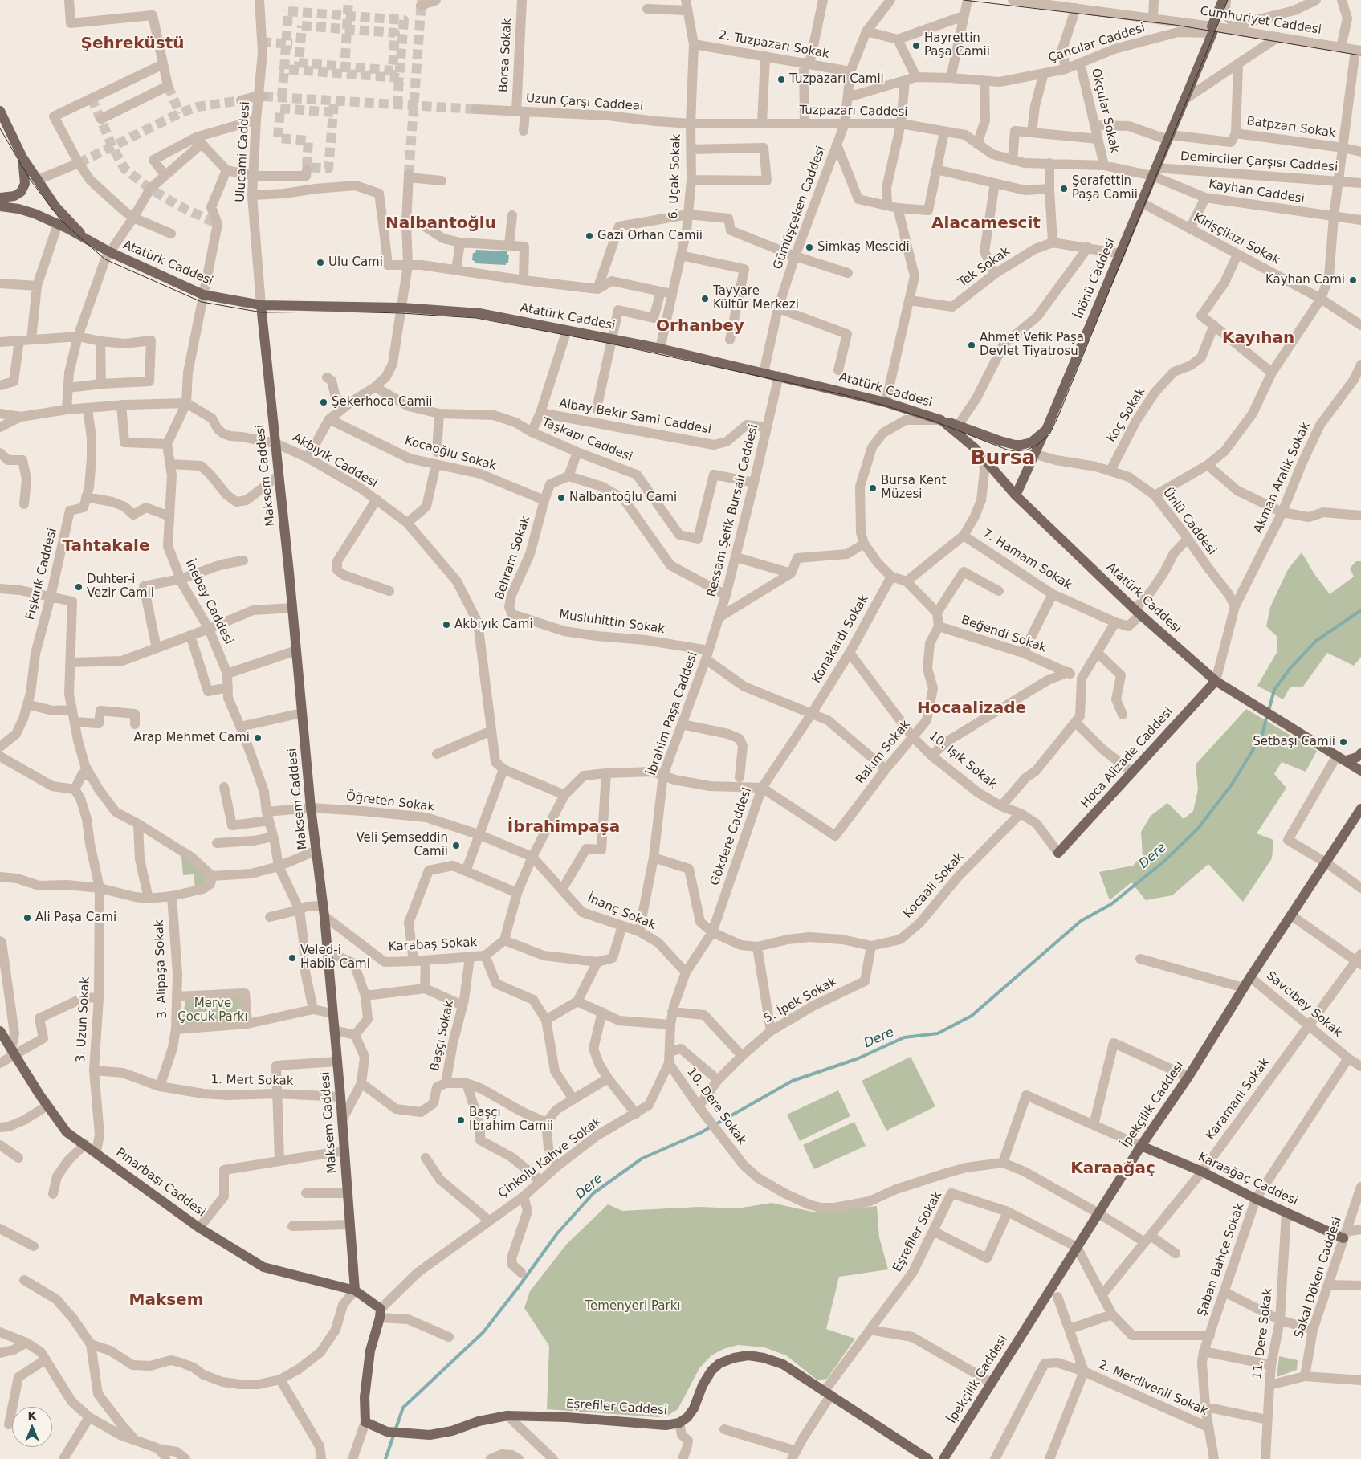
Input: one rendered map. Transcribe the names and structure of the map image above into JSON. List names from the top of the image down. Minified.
{"streets":{"main road":["Atatürk Caddesi","İnönü Caddesi","Maksem Caddesi","Hoca Alizade Caddesi","İpekçilik Caddesi","Karaağaç Caddesi","Pınarbaşı Caddesi","Eşrefiler Caddesi"],"street":["Cumhuriyet Caddesi","Çancılar Caddesi","2. Tuzpazarı Sokak","Borsa Sokak","Uzun Çarşı Caddeai","Okçular Sokak","Tuzpazarı Caddesi","Batpzarı Sokak","Ulucami Caddesi","Demirciler Çarşısı Caddesi","6. Uçak Sokak","Kayhan Caddesi","Gümüşçeken Caddesi","Kirişçikızı Sokak","Tek Sokak","Koç Sokak","Albay Bekir Sami Caddesi","Taşkapı Caddesi","Kocaoğlu Sokak","Akbıyık Caddesi","Akman Aralık Sokak","Ressam Şefik Bursalı Caddesi","Ünlü Caddesi","Behram Sokak","7. Hamam Sokak","Fışkırık Caddesi","İnebey Caddesi","Musluhittin Sokak","Beğendi Sokak","Konakardı Sokak","İbrahim Paşa Caddesi","Rakım Sokak","10. Işık Sokak","Öğreten Sokak","Gökdere Caddesi","Kocaali Sokak","İnanç Sokak","Karabaş Sokak","3. Alipaşa Sokak","5. İpek Sokak","Savcıbey Sokak","3. Uzun Sokak","Başçı Sokak","1. Mert Sokak","Karamani Sokak","10. Dere Sokak","Çinkolu Kahve Sokak","Eşrefiler Sokak","Şaban Bahçe Sokak","Sakal Döken Caddesi","11. Dere Sokak","2. Merdivenli Sokak"]},"crossings":[["Cumhuriyet Caddesi","Çancılar Caddesi"],["Cumhuriyet Caddesi","İnönü Caddesi"],["Çancılar Caddesi","Okçular Sokak"],["Çancılar Caddesi","Gümüşçeken Caddesi"],["Çancılar Caddesi","İnönü Caddesi"],["2. Tuzpazarı Sokak","6. Uçak Sokak"],["2. Tuzpazarı Sokak","Gümüşçeken Caddesi"],["Borsa Sokak","Uzun Çarşı Caddeai"],["Uzun Çarşı Caddeai","Tuzpazarı Caddesi"],["Uzun Çarşı Caddeai","6. Uçak Sokak"],["Okçular Sokak","Tuzpazarı Caddesi"],["Tuzpazarı Caddesi","Demirciler Çarşısı Caddesi"],["Tuzpazarı Caddesi","6. Uçak Sokak"],["Tuzpazarı Caddesi","Kayhan Caddesi"],["Tuzpazarı Caddesi","Gümüşçeken Caddesi"],["Tuzpazarı Caddesi","İnönü Caddesi"],["Ulucami Caddesi","Atatürk Caddesi"],["Ulucami Caddesi","Maksem Caddesi"],["Demirciler Çarşısı Caddesi","Kayhan Caddesi"],["Demirciler Çarşısı Caddesi","İnönü Caddesi"],["6. Uçak Sokak","Atatürk Caddesi"],["Kayhan Caddesi","İnönü Caddesi"],["Gümüşçeken Caddesi","Atatürk Caddesi"],["Kirişçikızı Sokak","İnönü Caddesi"],["Atatürk Caddesi","İnönü Caddesi"],["Atatürk Caddesi","Taşkapı Caddesi"],["Atatürk Caddesi","Maksem Caddesi"],["Atatürk Caddesi","Ressam Şefik Bursalı Caddesi"],["Atatürk Caddesi","7. Hamam Sokak"],["Atatürk Caddesi","Konakardı Sokak"],["Atatürk Caddesi","Hoca Alizade Caddesi"],["Tek Sokak","İnönü Caddesi"],["İnönü Caddesi","7. Hamam Sokak"],["İnönü Caddesi","Konakardı Sokak"],["Koç Sokak","Ünlü Caddesi"],["Albay Bekir Sami Caddesi","Taşkapı Caddesi"],["Albay Bekir Sami Caddesi","Ressam Şefik Bursalı Caddesi"],["Taşkapı Caddesi","Ressam Şefik Bursalı Caddesi"],["Kocaoğlu Sokak","Behram Sokak"],["Akbıyık Caddesi","Maksem Caddesi"],["Maksem Caddesi","Öğreten Sokak"],["Maksem Caddesi","Karabaş Sokak"],["Maksem Caddesi","1. Mert Sokak"],["Maksem Caddesi","Pınarbaşı Caddesi"],["Akman Aralık Sokak","Ünlü Caddesi"],["Ressam Şefik Bursalı Caddesi","Musluhittin Sokak"],["Ressam Şefik Bursalı Caddesi","İbrahim Paşa Caddesi"],["Behram Sokak","Musluhittin Sokak"],["7. Hamam Sokak","Konakardı Sokak"],["İnebey Caddesi","Öğreten Sokak"],["Musluhittin Sokak","İbrahim Paşa Caddesi"],["Beğendi Sokak","Rakım Sokak"],["Konakardı Sokak","10. Işık Sokak"],["Konakardı Sokak","Gökdere Caddesi"],["İbrahim Paşa Caddesi","İnanç Sokak"],["Rakım Sokak","10. Işık Sokak"],["Rakım Sokak","Gökdere Caddesi"],["Hoca Alizade Caddesi","10. Işık Sokak"],["10. Işık Sokak","Kocaali Sokak"],["Öğreten Sokak","İnanç Sokak"],["Gökdere Caddesi","Kocaali Sokak"],["Gökdere Caddesi","Çinkolu Kahve Sokak"],["Kocaali Sokak","5. İpek Sokak"],["Kocaali Sokak","Çinkolu Kahve Sokak"],["İnanç Sokak","Çinkolu Kahve Sokak"],["Karabaş Sokak","Başçı Sokak"],["3. Alipaşa Sokak","1. Mert Sokak"],["5. İpek Sokak","10. Dere Sokak"],["Savcıbey Sokak","Karamani Sokak"],["Savcıbey Sokak","İpekçilik Caddesi"],["Savcıbey Sokak","Şaban Bahçe Sokak"],["3. Uzun Sokak","1. Mert Sokak"],["3. Uzun Sokak","Pınarbaşı Caddesi"],["Karamani Sokak","Karaağaç Caddesi"],["İpekçilik Caddesi","Karaağaç Caddesi"],["İpekçilik Caddesi","Eşrefiler Sokak"],["10. Dere Sokak","Çinkolu Kahve Sokak"],["Karaağaç Caddesi","Şaban Bahçe Sokak"],["Karaağaç Caddesi","Sakal Döken Caddesi"],["Karaağaç Caddesi","11. Dere Sokak"],["Eşrefiler Sokak","Eşrefiler Caddesi"],["Şaban Bahçe Sokak","2. Merdivenli Sokak"]],"districts":["Şehreküstü","Nalbantoğlu","Alacamescit","Orhanbey","Kayıhan","Bursa","Tahtakale","Hocaalizade","İbrahimpaşa","Karaağaç","Maksem"],"water":["Dere"],"parks":["Merve Çocuk Parkı","Temenyeri Parkı"],"places":["Hayrettin Paşa Camii","Tuzpazarı Camii","Şerafettin Paşa Camii","Gazi Orhan Camii","Simkaş Mescidi","Ulu Cami","Kayhan Cami","Tayyare Kültür Merkezi","Ahmet Vefik Paşa Devlet Tiyatrosu","Şekerhoca Camii","Bursa Kent Müzesi","Nalbantoğlu Cami","Duhter-i Vezir Camii","Akbıyık Cami","Arap Mehmet Cami","Setbaşı Camii","Veli Şemseddin Camii","Ali Paşa Cami","Veled-i Habib Cami","Başçı İbrahim Camii"],"north":"top"}
